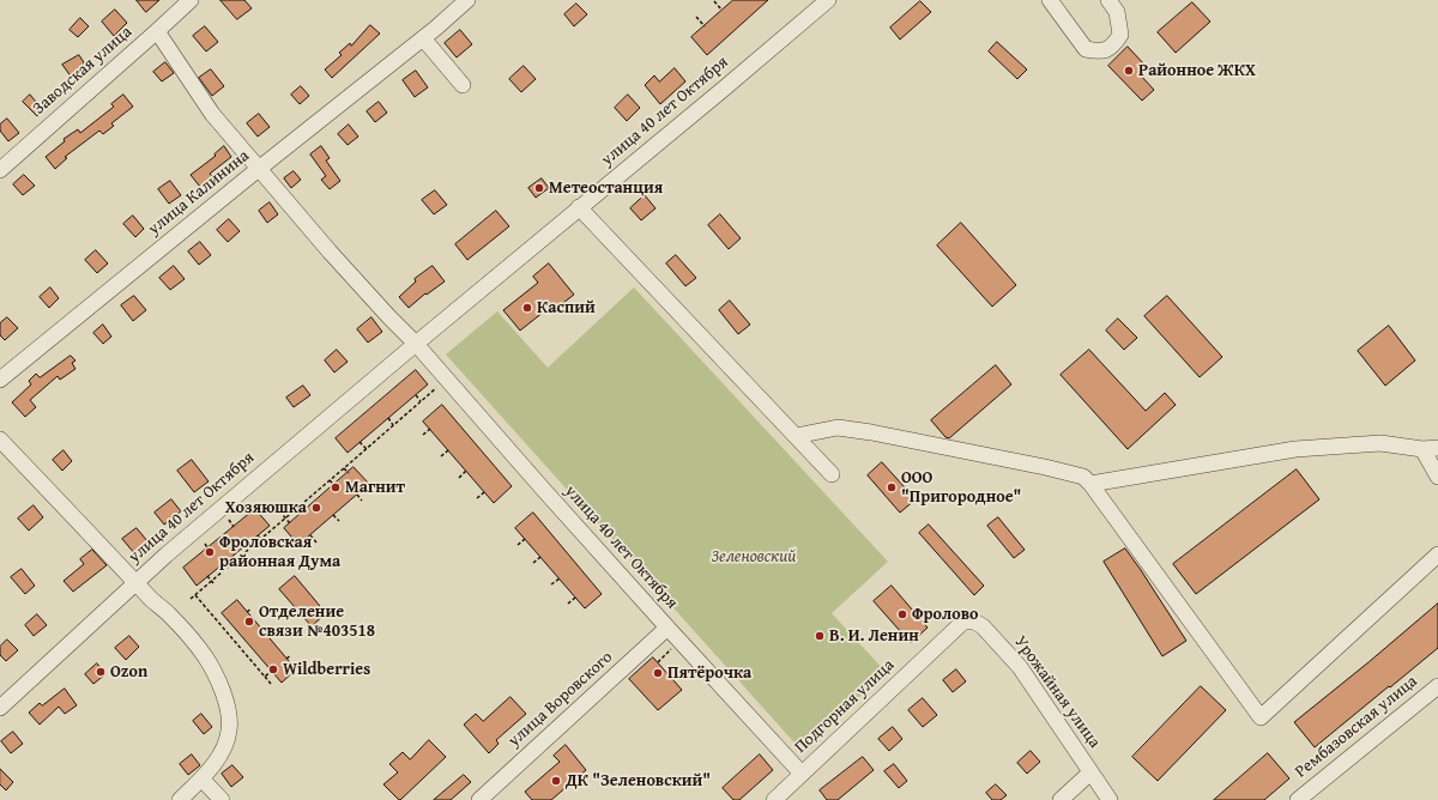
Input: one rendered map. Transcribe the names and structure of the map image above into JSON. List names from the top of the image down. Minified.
{"streets":{"street":["Заводская улица","улица 40 лет Октября","улица Калинина","Урожайная улица","улица Воровского","Подгорная улица","Рембазовская улица"]},"crossings":[["улица 40 лет Октября","улица Воровского"],["улица 40 лет Октября","Подгорная улица"],["Урожайная улица","Подгорная улица"]],"parks":["Зеленовский"],"places":["Районное ЖКХ","Метеостанция","Каспий","Магнит","ООО \"Пригородное\"","Хозяюшка","Фроловская районная Дума","Фролово","Отделение связи №403518","В. И. Ленин","Wildberries","Ozon","Пятёрочка","ДК \"Зеленовский\""]}
